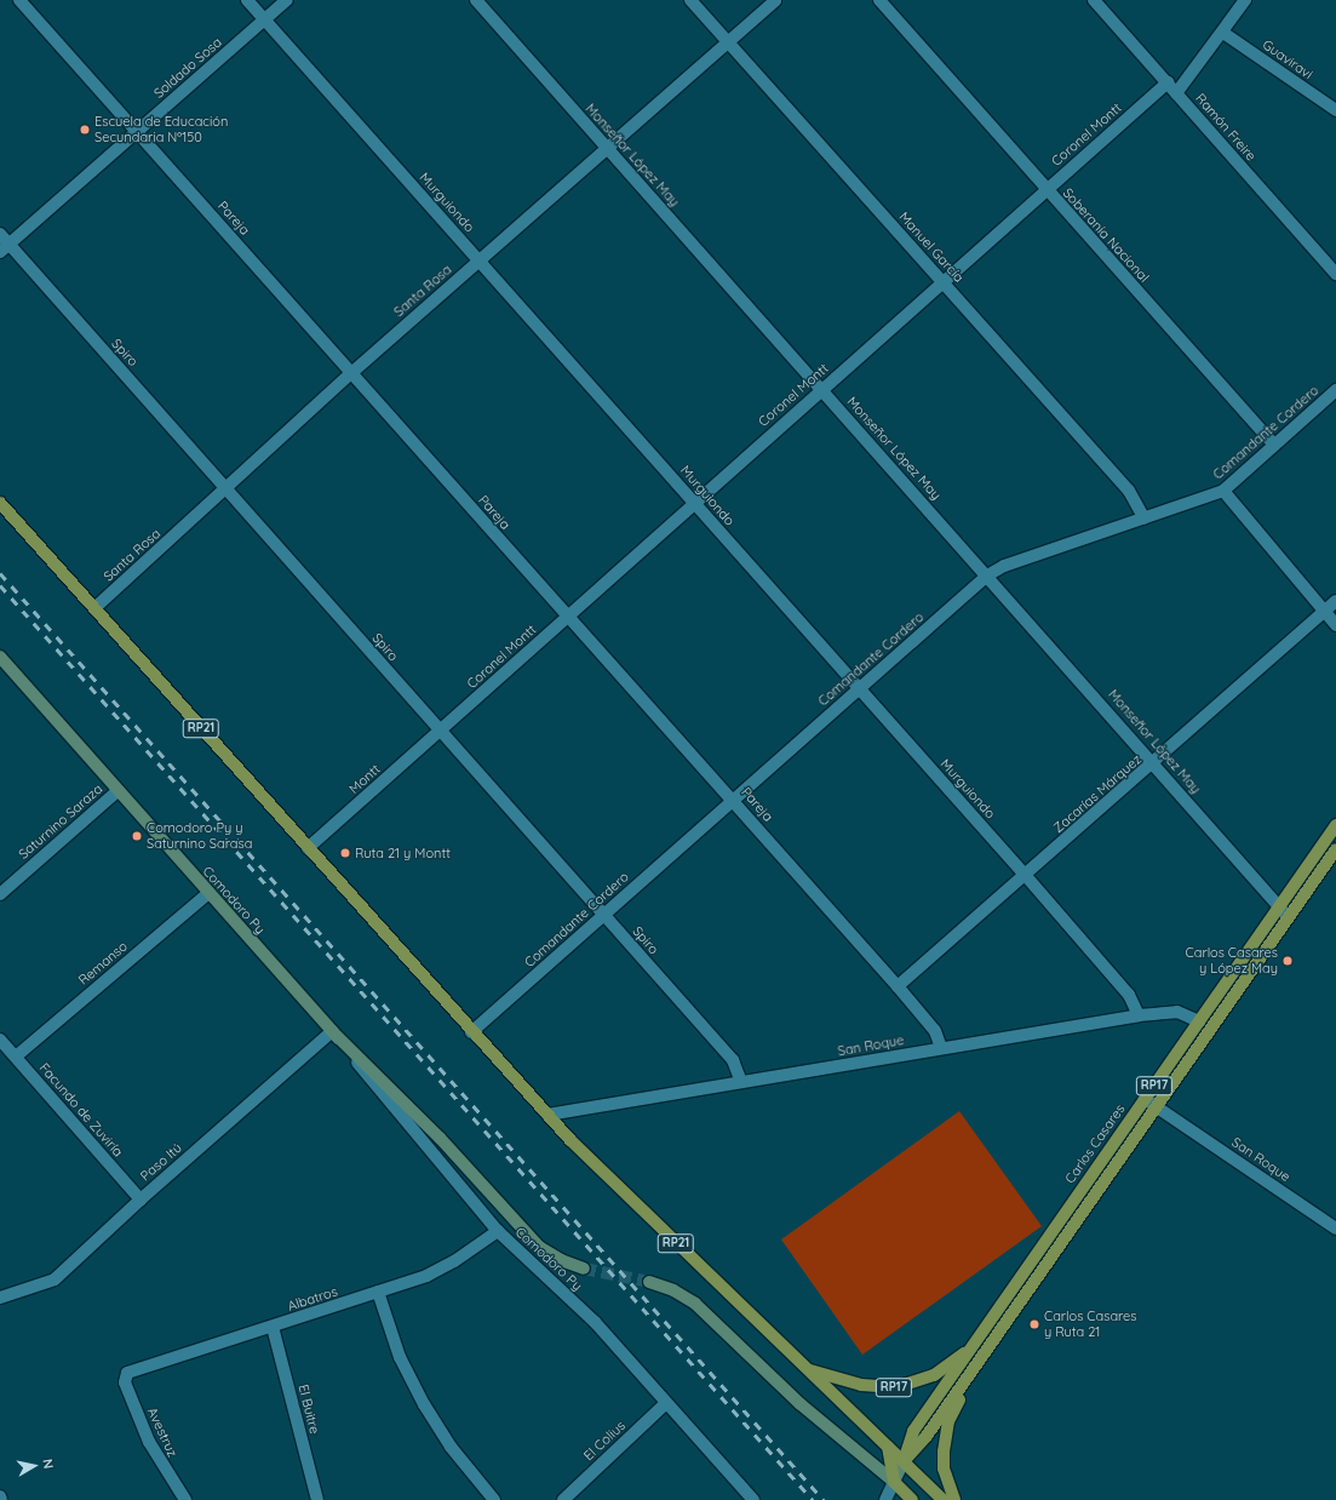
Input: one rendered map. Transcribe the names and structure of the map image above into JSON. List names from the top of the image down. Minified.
{"streets":{"main road":["RP21","Comodoro Py","RP17","Carlos Casares"],"street":["Guaviravi","Soldado Sosa","Ramón Freire","Coronel Montt","Monseñor López May","Murguiondo","Pareja","Soberanía Nacional","Manuel García","Santa Rosa","Spiro","Comandante Cordero","Montt","Zacarías Márquez","Saturnino Saraza","Remanso","San Roque","Facundo de Zuviría","Paso Itú","Albatros","El Buitre","Avestruz","El Colius"]},"crossings":[["Soldado Sosa","Murguiondo"],["Soldado Sosa","Pareja"],["Soldado Sosa","Spiro"],["Ramón Freire","Coronel Montt"],["Coronel Montt","Monseñor López May"],["Coronel Montt","Murguiondo"],["Coronel Montt","Pareja"],["Coronel Montt","Soberanía Nacional"],["Coronel Montt","Manuel García"],["Coronel Montt","Spiro"],["Coronel Montt","Montt"],["Monseñor López May","Santa Rosa"],["Monseñor López May","Comandante Cordero"],["Monseñor López May","Zacarías Márquez"],["Monseñor López May","Carlos Casares"],["Murguiondo","Santa Rosa"],["Murguiondo","Comandante Cordero"],["Murguiondo","Zacarías Márquez"],["Murguiondo","San Roque"],["Pareja","Santa Rosa"],["Pareja","Comandante Cordero"],["Pareja","Zacarías Márquez"],["Pareja","San Roque"],["Soberanía Nacional","Comandante Cordero"],["Manuel García","Santa Rosa"],["Manuel García","Comandante Cordero"],["Santa Rosa","Spiro"],["Santa Rosa","RP21"],["Spiro","Comandante Cordero"],["Spiro","Montt"],["Spiro","San Roque"],["Comandante Cordero","RP21"],["RP21","Montt"],["RP21","San Roque"],["RP21","RP17"],["RP21","Carlos Casares"],["Saturnino Saraza","Comodoro Py"],["Comodoro Py","Remanso"],["Comodoro Py","Paso Itú"],["Comodoro Py","Albatros"],["Comodoro Py","El Colius"],["Remanso","Facundo de Zuviría"],["San Roque","Carlos Casares"],["RP17","Carlos Casares"],["Facundo de Zuviría","Paso Itú"],["Albatros","El Buitre"],["Albatros","Avestruz"]],"places":["Escuela de Educación Secundaria Nº150","Comodoro Py y Saturnino Sarasa","Ruta 21 y Montt","Carlos Casares y López May","Carlos Casares y Ruta 21"],"north":"right"}
